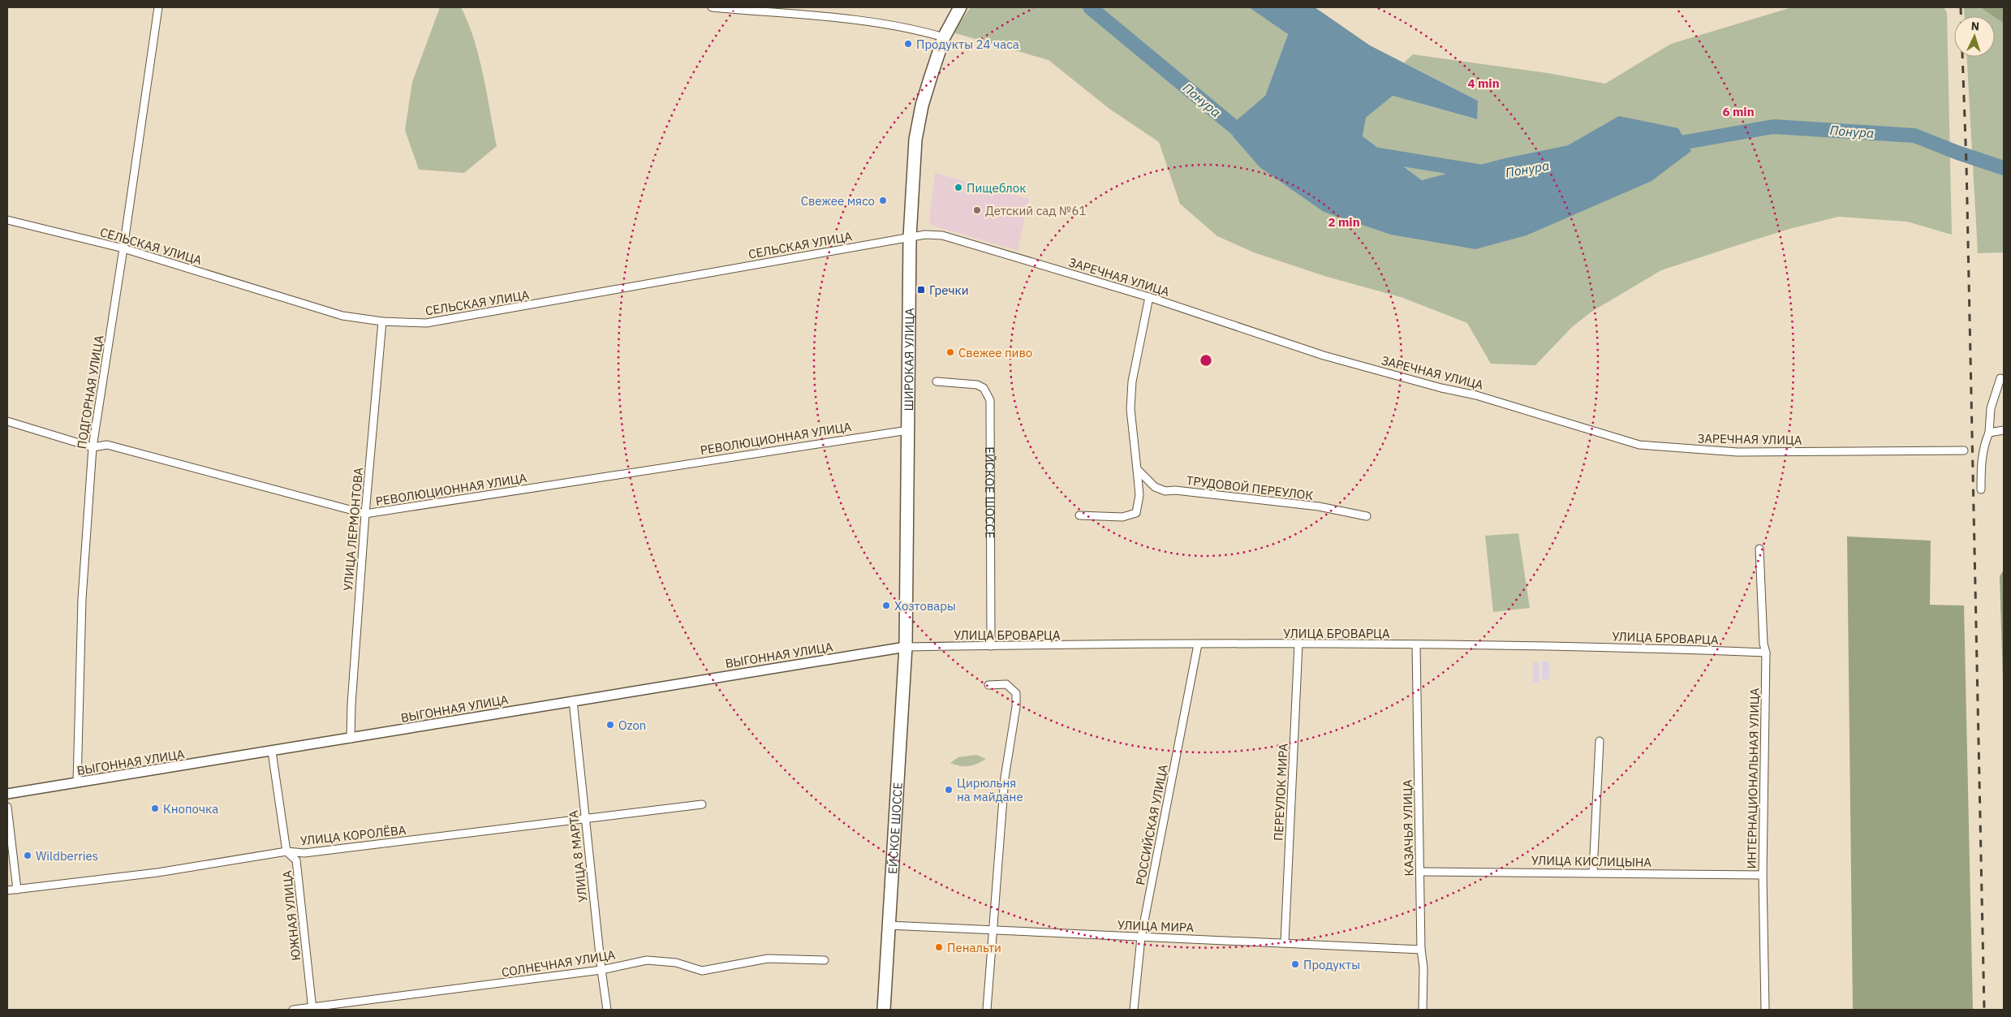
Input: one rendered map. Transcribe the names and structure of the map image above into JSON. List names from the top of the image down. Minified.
{"streets":{"main road":["ШИРОКАЯ УЛИЦА","ЕЙСКОЕ ШОССЕ"],"street":["СЕЛЬСКАЯ УЛИЦА","ЗАРЕЧНАЯ УЛИЦА","ПОДГОРНАЯ УЛИЦА","РЕВОЛЮЦИОННАЯ УЛИЦА","ТРУДОВОЙ ПЕРЕУЛОК","УЛИЦА ЛЕРМОНТОВА","УЛИЦА БРОВАРЦА","ВЫГОННАЯ УЛИЦА","ИНТЕРНАЦИОНАЛЬНАЯ УЛИЦА","ПЕРЕУЛОК МИРА","РОССИЙСКАЯ УЛИЦА","КАЗАЧЬЯ УЛИЦА","УЛИЦА КОРОЛЁВА","УЛИЦА 8 МАРТА","УЛИЦА КИСЛИЦЫНА","ЮЖНАЯ УЛИЦА","УЛИЦА МИРА","СОЛНЕЧНАЯ УЛИЦА"]},"crossings":[["СЕЛЬСКАЯ УЛИЦА","ЗАРЕЧНАЯ УЛИЦА"],["СЕЛЬСКАЯ УЛИЦА","ШИРОКАЯ УЛИЦА"],["СЕЛЬСКАЯ УЛИЦА","ПОДГОРНАЯ УЛИЦА"],["СЕЛЬСКАЯ УЛИЦА","УЛИЦА ЛЕРМОНТОВА"],["ЗАРЕЧНАЯ УЛИЦА","ШИРОКАЯ УЛИЦА"],["ШИРОКАЯ УЛИЦА","РЕВОЛЮЦИОННАЯ УЛИЦА"],["ШИРОКАЯ УЛИЦА","ЕЙСКОЕ ШОССЕ"],["ШИРОКАЯ УЛИЦА","УЛИЦА БРОВАРЦА"],["ШИРОКАЯ УЛИЦА","ВЫГОННАЯ УЛИЦА"],["ПОДГОРНАЯ УЛИЦА","РЕВОЛЮЦИОННАЯ УЛИЦА"],["ПОДГОРНАЯ УЛИЦА","ВЫГОННАЯ УЛИЦА"],["РЕВОЛЮЦИОННАЯ УЛИЦА","УЛИЦА ЛЕРМОНТОВА"],["ЕЙСКОЕ ШОССЕ","УЛИЦА БРОВАРЦА"],["ЕЙСКОЕ ШОССЕ","ВЫГОННАЯ УЛИЦА"],["ЕЙСКОЕ ШОССЕ","УЛИЦА МИРА"],["УЛИЦА ЛЕРМОНТОВА","ВЫГОННАЯ УЛИЦА"],["УЛИЦА БРОВАРЦА","ВЫГОННАЯ УЛИЦА"],["УЛИЦА БРОВАРЦА","ИНТЕРНАЦИОНАЛЬНАЯ УЛИЦА"],["УЛИЦА БРОВАРЦА","ПЕРЕУЛОК МИРА"],["УЛИЦА БРОВАРЦА","РОССИЙСКАЯ УЛИЦА"],["УЛИЦА БРОВАРЦА","КАЗАЧЬЯ УЛИЦА"],["ВЫГОННАЯ УЛИЦА","УЛИЦА 8 МАРТА"],["ВЫГОННАЯ УЛИЦА","ЮЖНАЯ УЛИЦА"],["ИНТЕРНАЦИОНАЛЬНАЯ УЛИЦА","УЛИЦА КИСЛИЦЫНА"],["ПЕРЕУЛОК МИРА","УЛИЦА МИРА"],["РОССИЙСКАЯ УЛИЦА","УЛИЦА МИРА"],["КАЗАЧЬЯ УЛИЦА","УЛИЦА КИСЛИЦЫНА"],["КАЗАЧЬЯ УЛИЦА","УЛИЦА МИРА"],["УЛИЦА КОРОЛЁВА","УЛИЦА 8 МАРТА"],["УЛИЦА КОРОЛЁВА","ЮЖНАЯ УЛИЦА"],["УЛИЦА 8 МАРТА","СОЛНЕЧНАЯ УЛИЦА"],["ЮЖНАЯ УЛИЦА","СОЛНЕЧНАЯ УЛИЦА"]],"water":["Понура"],"places":{"other":["Продукты 24 часа","Пищеблок","Свежее мясо","Детский сад №61","Свежее пиво","Хозтовары","Ozon","Цирюльня на майдане","Кнопочка","Wildberries","Пенальти","Продукты"],"transit":["Гречки"]},"north":"top","rings":["4 min","6 min","2 min"]}
